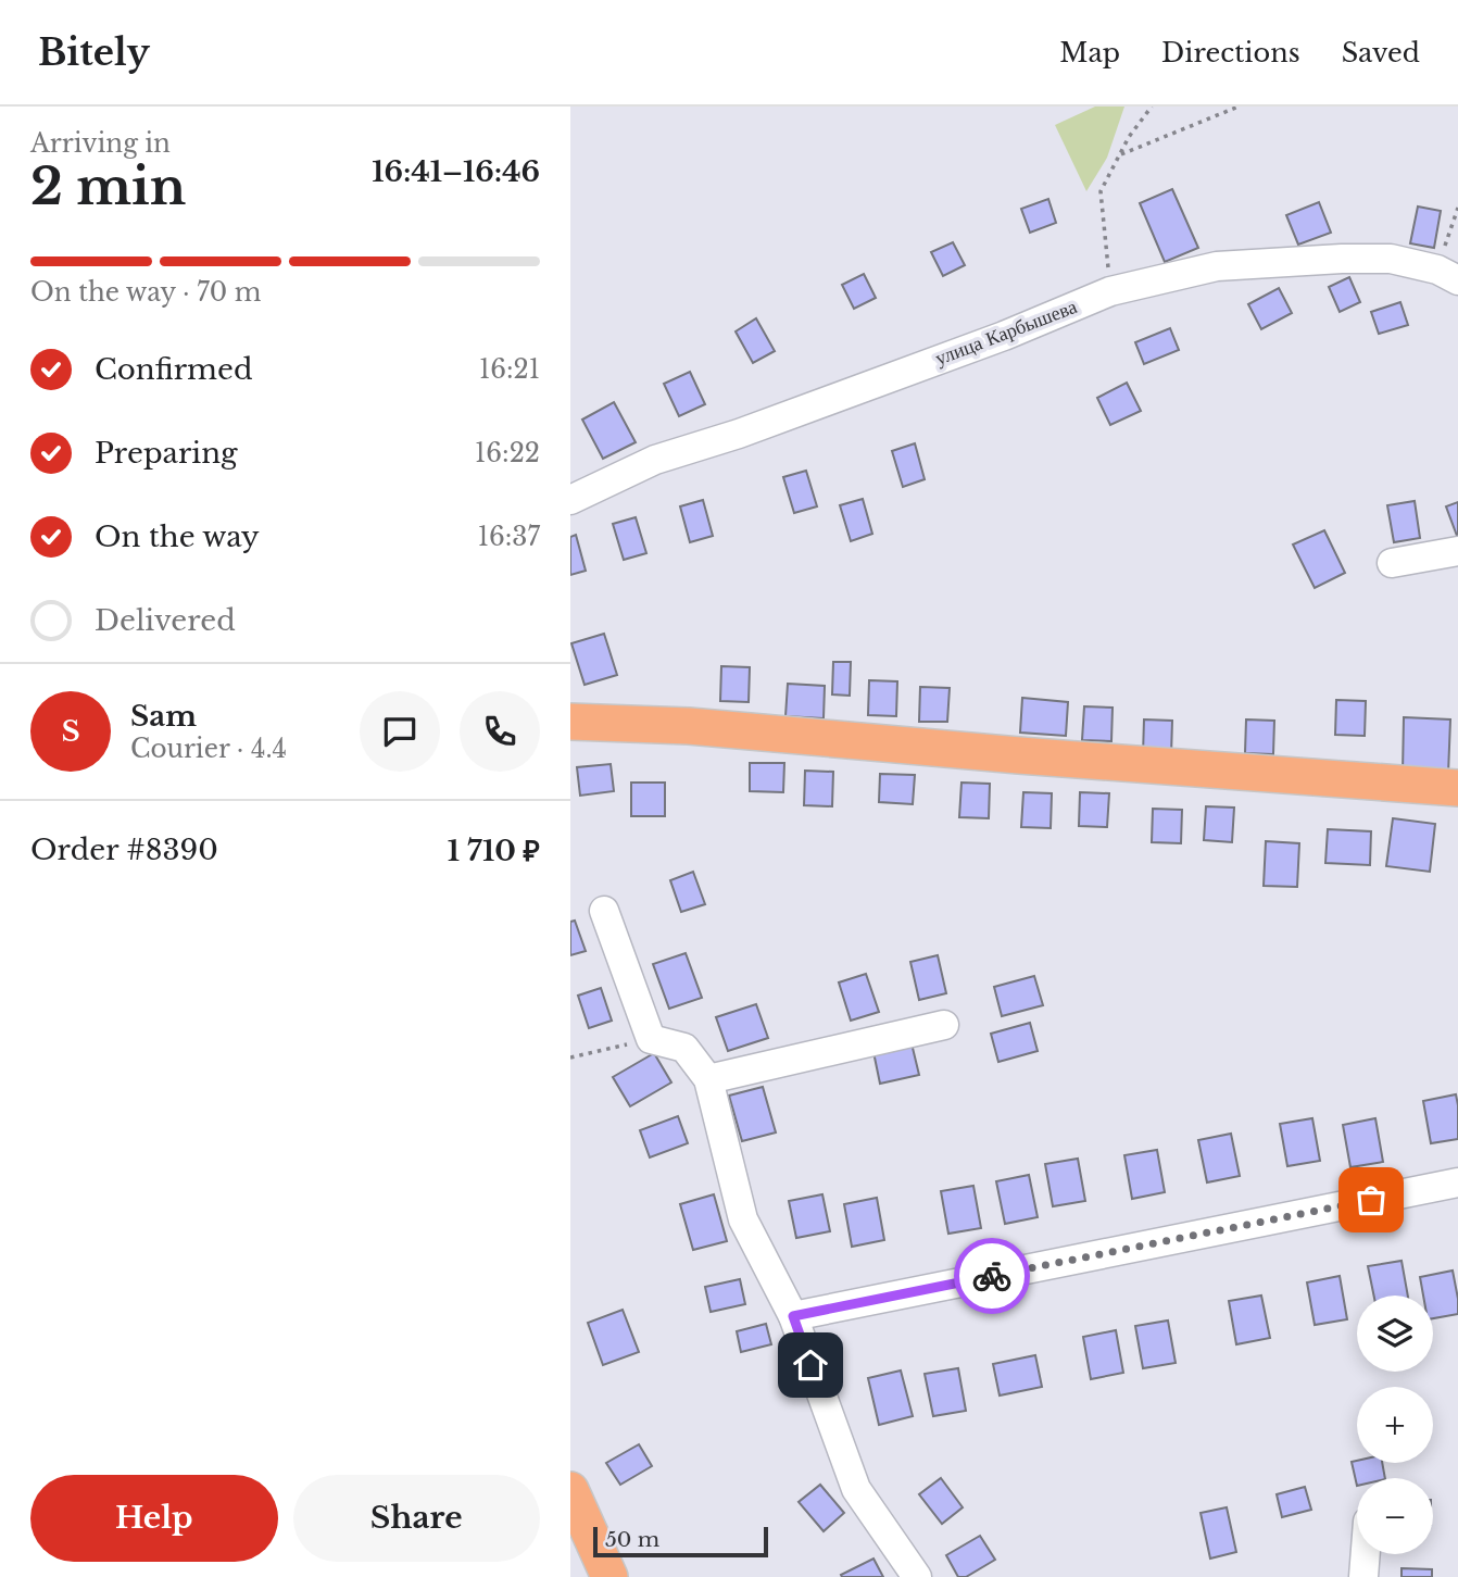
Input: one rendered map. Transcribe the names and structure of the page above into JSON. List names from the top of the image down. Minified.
{"streets":{"street":["улица Карбышева"]},"scale_bar":"50 m","page":{"header":"Bitely","nav":["Map","Directions","Saved"],"heading":["2 min","Arriving in","16:41–16:46"],"panel":["Sam","Courier · 4.4","Order #8390","1 710 ₽"],"bar":"On the way · 70 m","list":[["Confirmed","16:21"],["Preparing","16:22"],["On the way","16:37"],"Delivered"],"round":"S","map_buttons":["+","−"],"buttons":["Help","Share"],"scale":"50 m"}}
